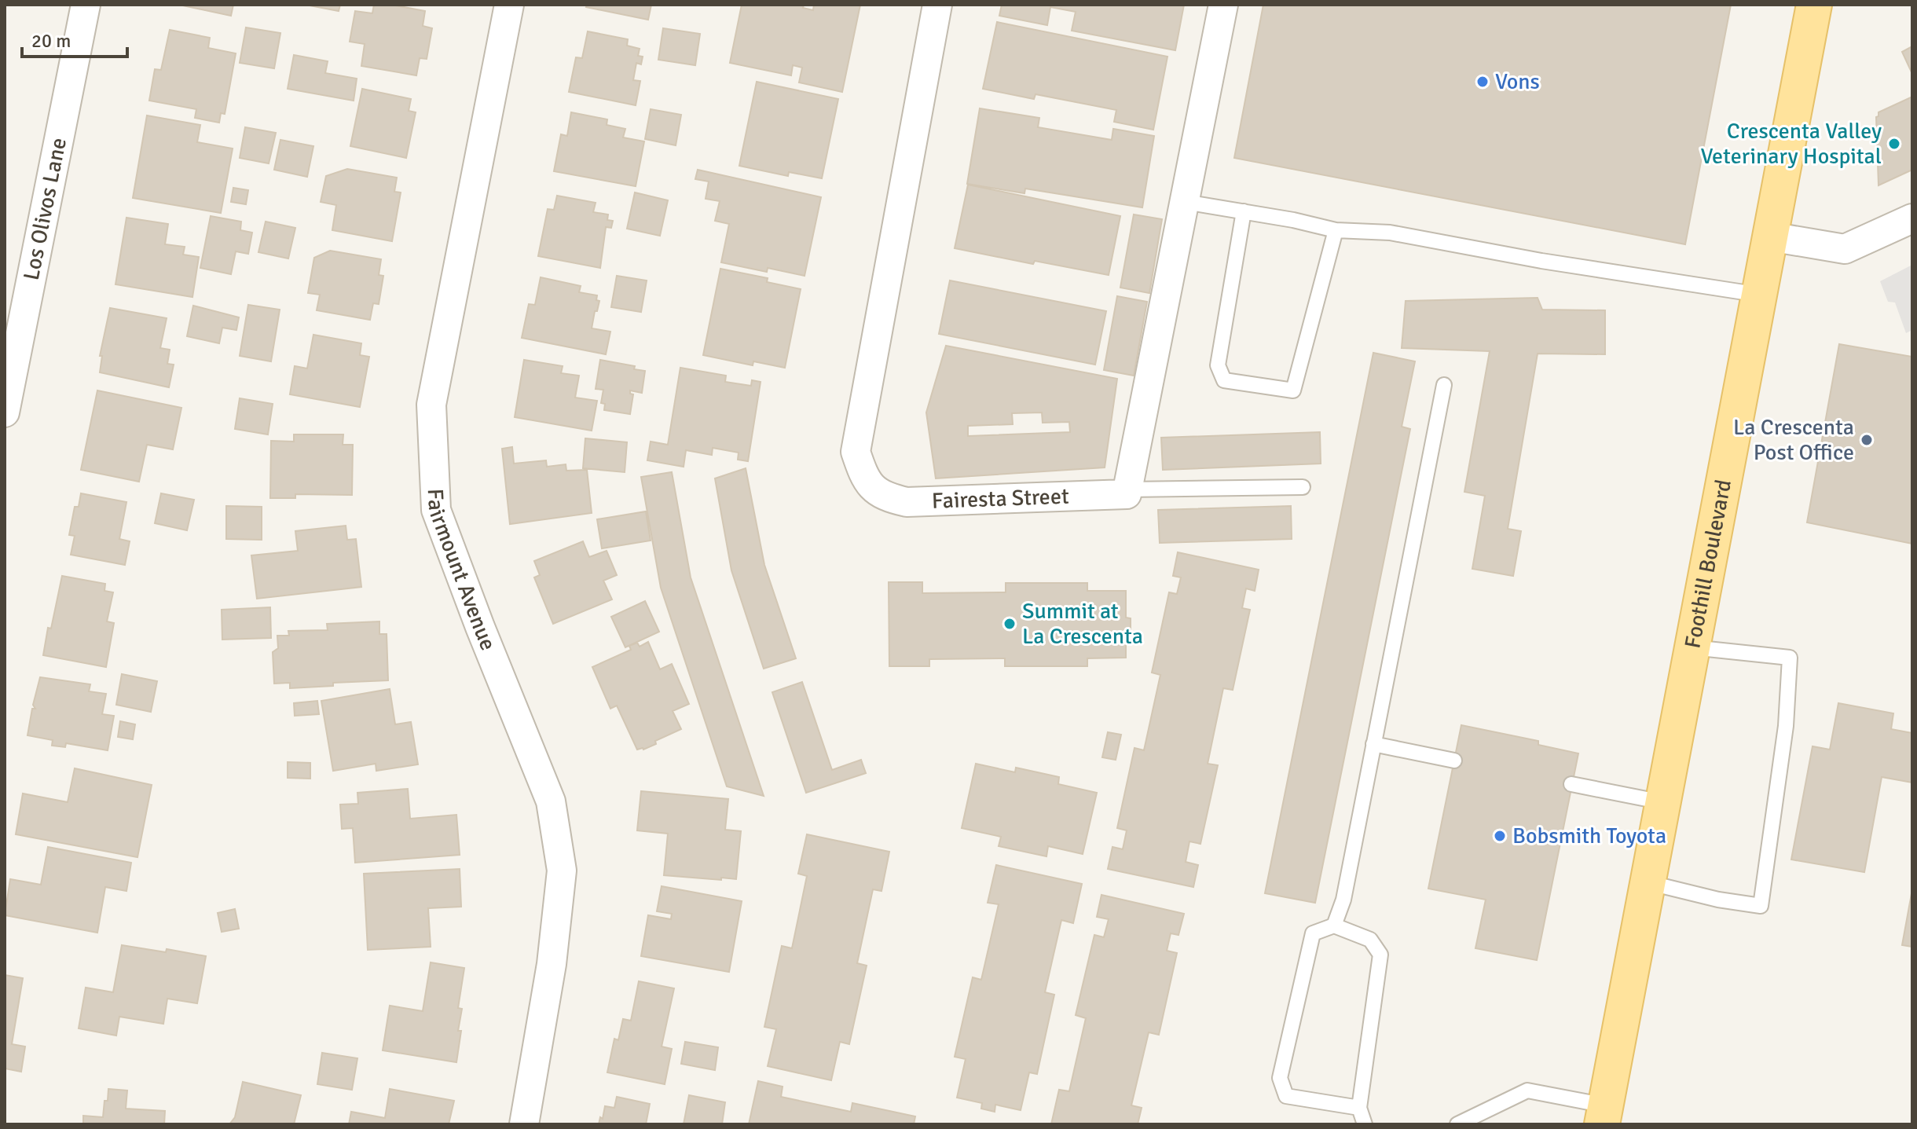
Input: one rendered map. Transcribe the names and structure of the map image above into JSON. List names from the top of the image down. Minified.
{"streets":{"main road":["Foothill Boulevard"],"street":["Los Olivos Lane","Fairesta Street","Fairmount Avenue"]},"places":["Vons","Crescenta Valley Veterinary Hospital","La Crescenta Post Office","Summit at La Crescenta","Bobsmith Toyota"],"scale_bar":"20 m"}
